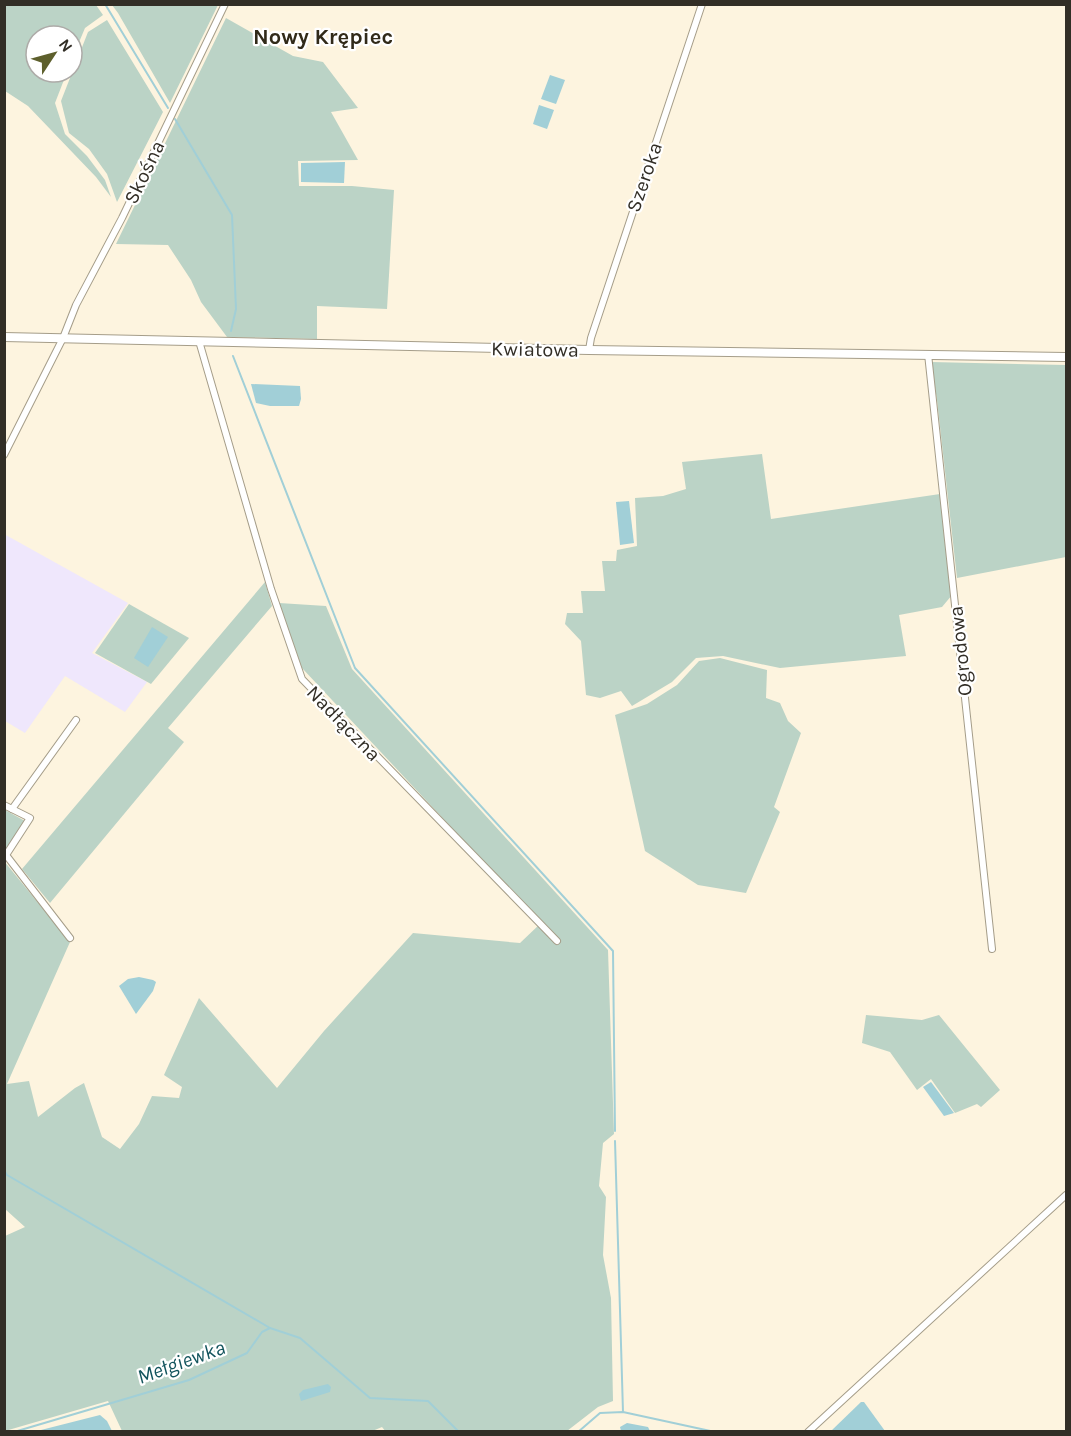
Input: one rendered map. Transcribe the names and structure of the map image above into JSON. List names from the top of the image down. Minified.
{"streets":{"street":["Skośna","Szeroka","Kwiatowa","Ogrodowa","Nadłączna"]},"crossings":[["Skośna","Kwiatowa"],["Szeroka","Kwiatowa"],["Kwiatowa","Ogrodowa"],["Kwiatowa","Nadłączna"]],"districts":["Nowy Krępiec"],"water":["Mełgiewka"],"north":"top right"}
